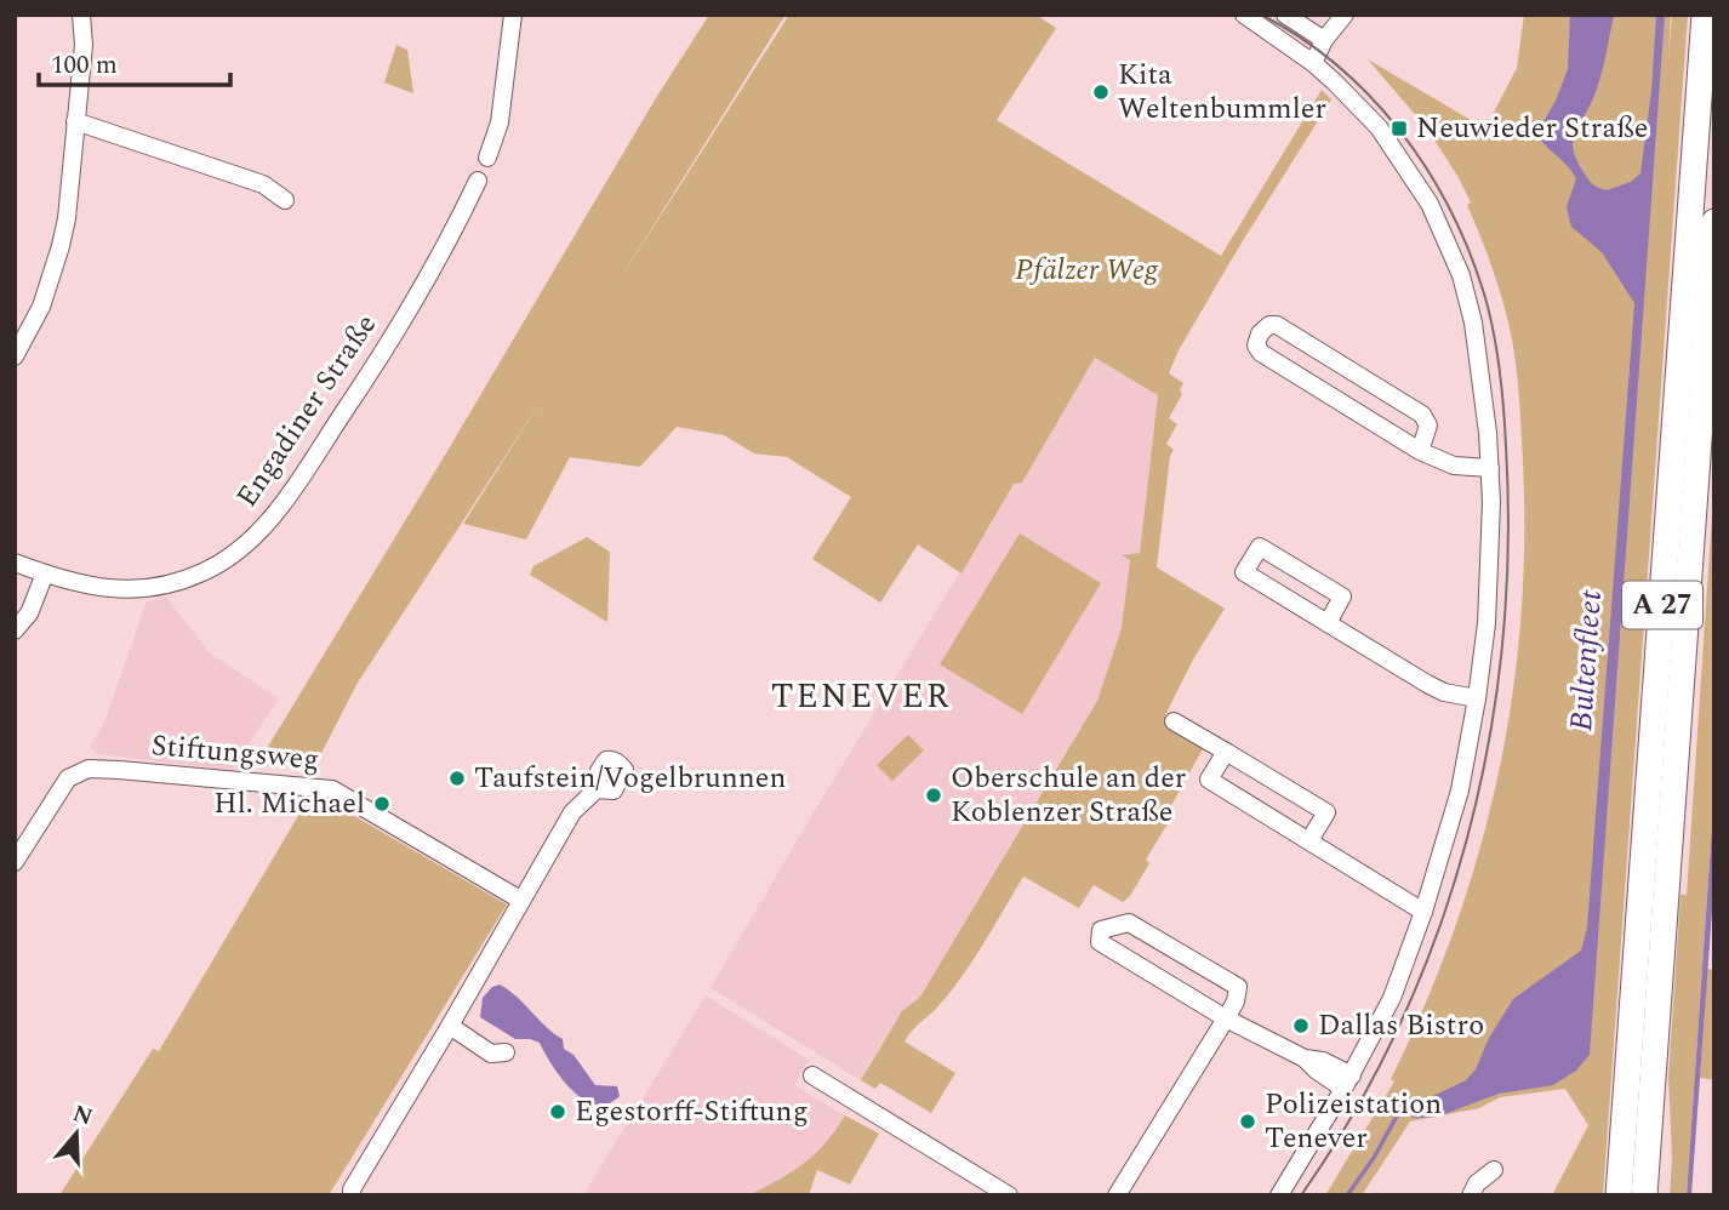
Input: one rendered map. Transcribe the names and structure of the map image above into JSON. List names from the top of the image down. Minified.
{"streets":{"highway":["A 27"],"street":["Engadiner Straße","Stiftungsweg"]},"districts":["TENEVER"],"water":["Bultenfleet"],"parks":["Pfälzer Weg"],"places":{"other":["Kita Weltenbummler","Taufstein/Vogelbrunnen","Oberschule an der Koblenzer Straße","Hl. Michael","Dallas Bistro","Egestorff-Stiftung","Polizeistation Tenever"],"transit":["Neuwieder Straße"]},"scale_bar":"100 m","north":"top"}
